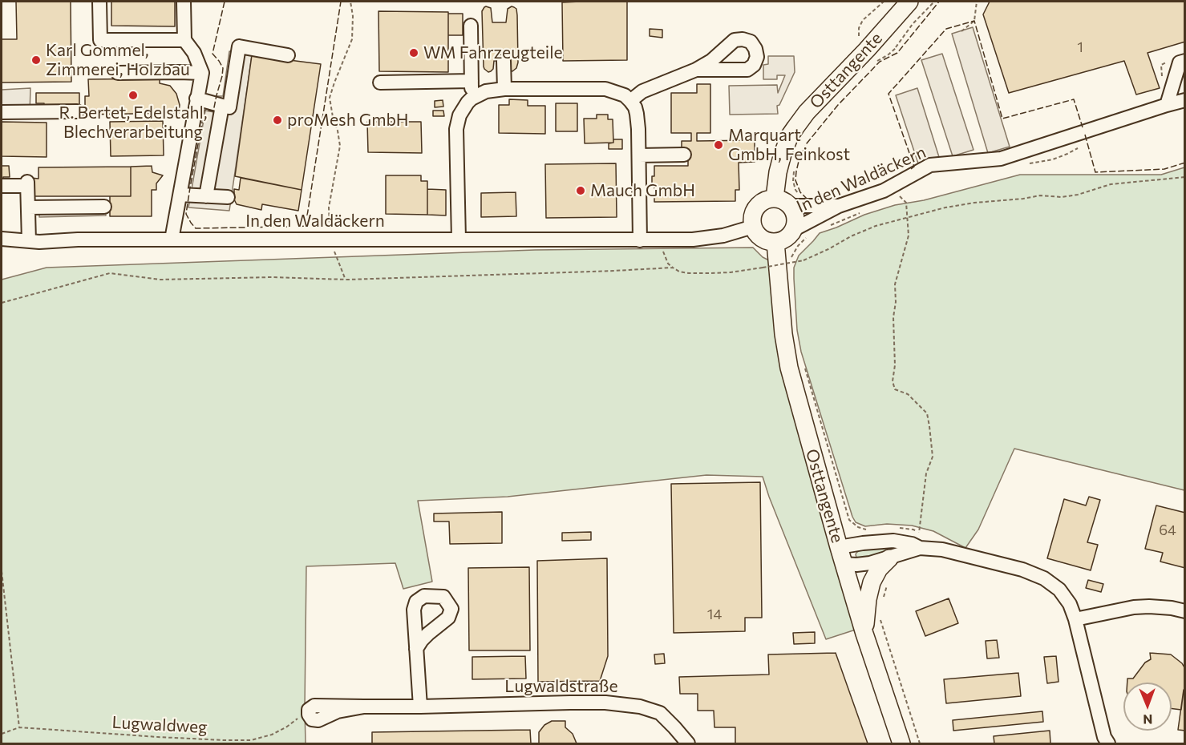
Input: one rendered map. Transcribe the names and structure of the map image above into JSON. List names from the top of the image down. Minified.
{"streets":{"main road":["Osttangente"],"street":["In den Waldäckern","Lugwaldstraße"],"path":["Lugwaldweg"]},"crossings":[["Osttangente","In den Waldäckern"],["Lugwaldstraße","Lugwaldweg"]],"places":["WM Fahrzeugteile","Karl Gommel, Zimmerei, Holzbau","R. Bertet, Edelstahl, Blechverarbeitung","proMesh GmbH","Marquart GmbH, Feinkost","Mauch GmbH"],"house_numbers":["1","64","14"],"north":"bottom"}
